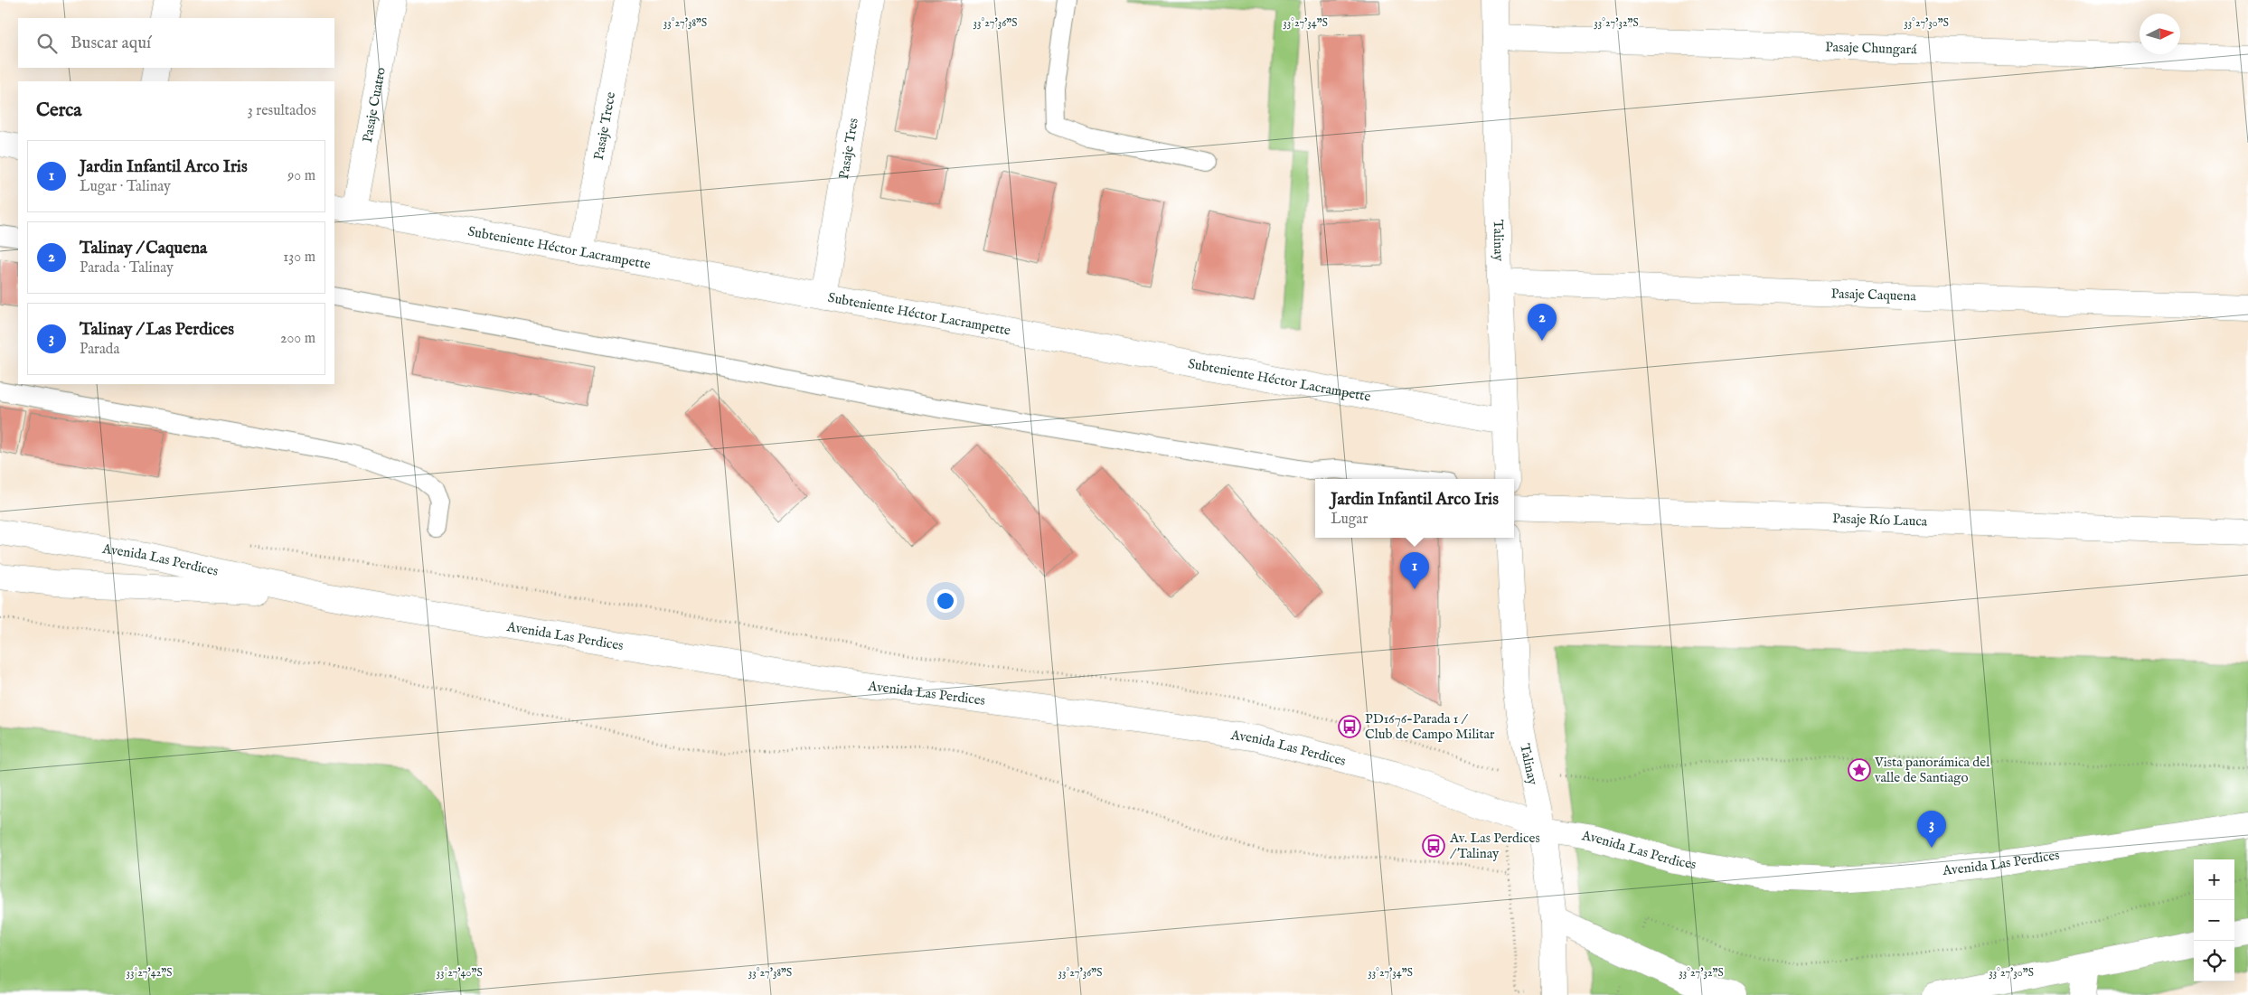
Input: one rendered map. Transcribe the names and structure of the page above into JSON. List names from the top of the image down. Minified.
{"streets":{"street":["Pasaje Chungará","Pasaje Cuatro","Pasaje Trece","Pasaje Tres","Talinay","Subteniente Héctor Lacrampette","Pasaje Caquena","Pasaje Río Lauca","Avenida Las Perdices"]},"crossings":[["Pasaje Chungará","Talinay"],["Pasaje Cuatro","Subteniente Héctor Lacrampette"],["Pasaje Trece","Subteniente Héctor Lacrampette"],["Pasaje Tres","Subteniente Héctor Lacrampette"],["Talinay","Subteniente Héctor Lacrampette"],["Talinay","Pasaje Caquena"],["Talinay","Avenida Las Perdices"]],"places":{"bus stop":["PD1676-Parada 1 / Club de Campo Militar","Av. Las Perdices / Talinay"],"place":["Vista panorámica del valle de Santiago"]},"north":"right","page":{"search":"Buscar aquí","heading":["Cerca","3 resultados"],"list":[{"mark":"1","name":"Jardin Infantil Arco Iris","note":"Lugar · Talinay","value":"90 m"},{"mark":"2","name":"Talinay / Caquena","note":"Parada · Talinay","value":"130 m"},{"mark":"3","name":"Talinay / Las Perdices","note":"Parada","value":"200 m"}],"pins":["2","1","3"],"popup":["Jardin Infantil Arco Iris","Lugar"],"map_buttons":["+","−"]},"coordinates":["33°27'38\"S","33°27'36\"S","33°27'34\"S","33°27'32\"S","33°27'30\"S","33°27'42\"S","33°27'40\"S"]}
